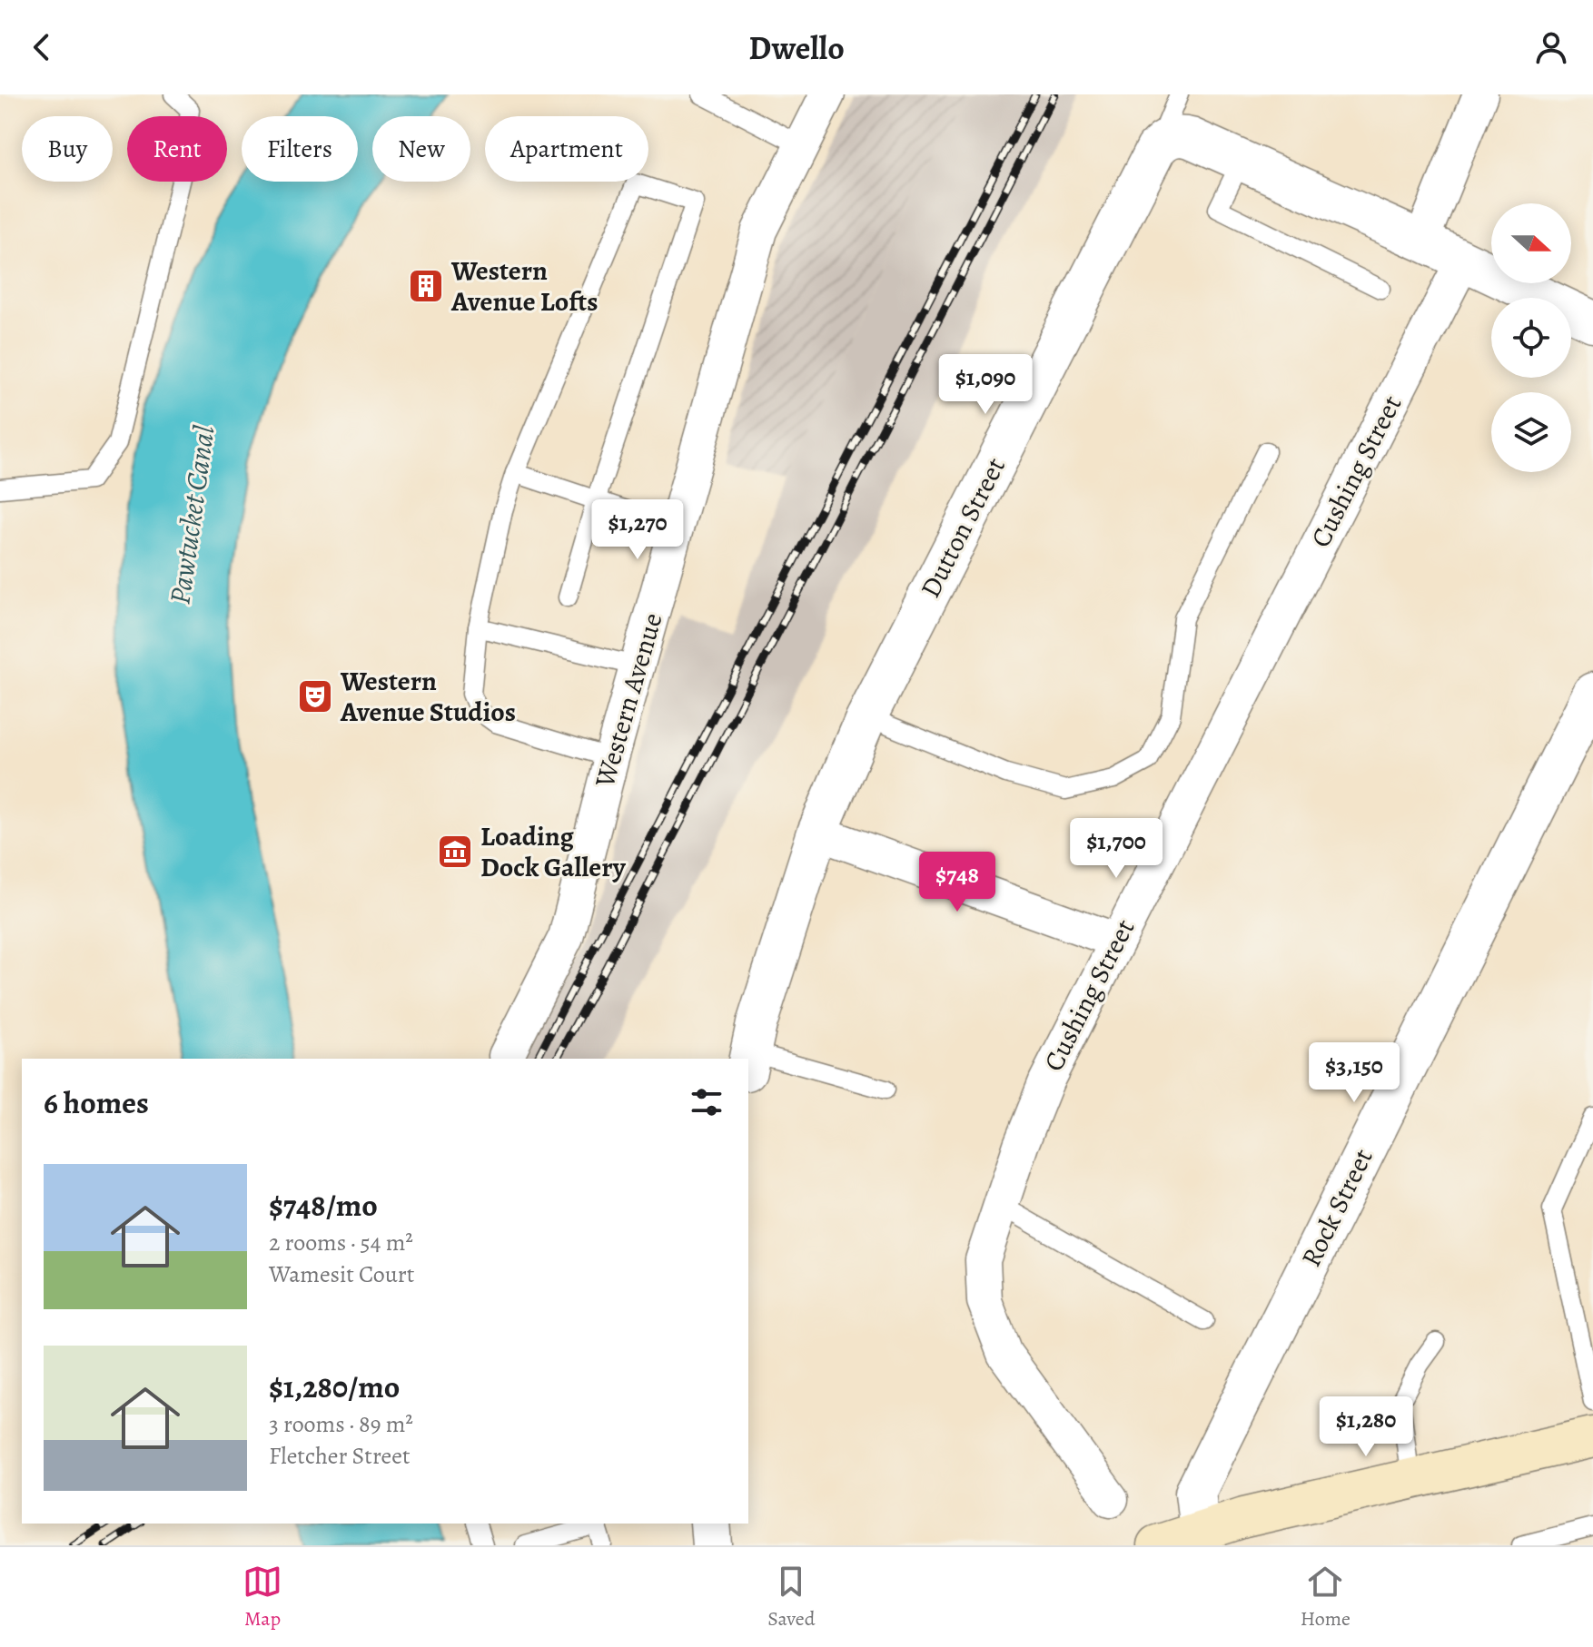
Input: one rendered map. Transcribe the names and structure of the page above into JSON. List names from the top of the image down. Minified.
{"streets":{"street":["Cushing Street","Dutton Street","Western Avenue","Rock Street"]},"water":["Pawtucket Canal"],"places":{"building":["Western Avenue Lofts"],"theatre":["Western Avenue Studios"],"museum":["Loading Dock Gallery"]},"north":"right","page":{"header":"Dwello","chip":["Buy","Rent","Filters","New","Apartment"],"price":["$1,090","$1,270","$1,700","$748","$3,150","$1,280"],"heading":"6 homes","list":[{"name":"$748/mo","note":"2 rooms · 54 m² · Wamesit Court"},{"name":"$1,280/mo","note":"3 rooms · 89 m² · Fletcher Street"}],"tabs":["Map","Saved","Home"]}}
